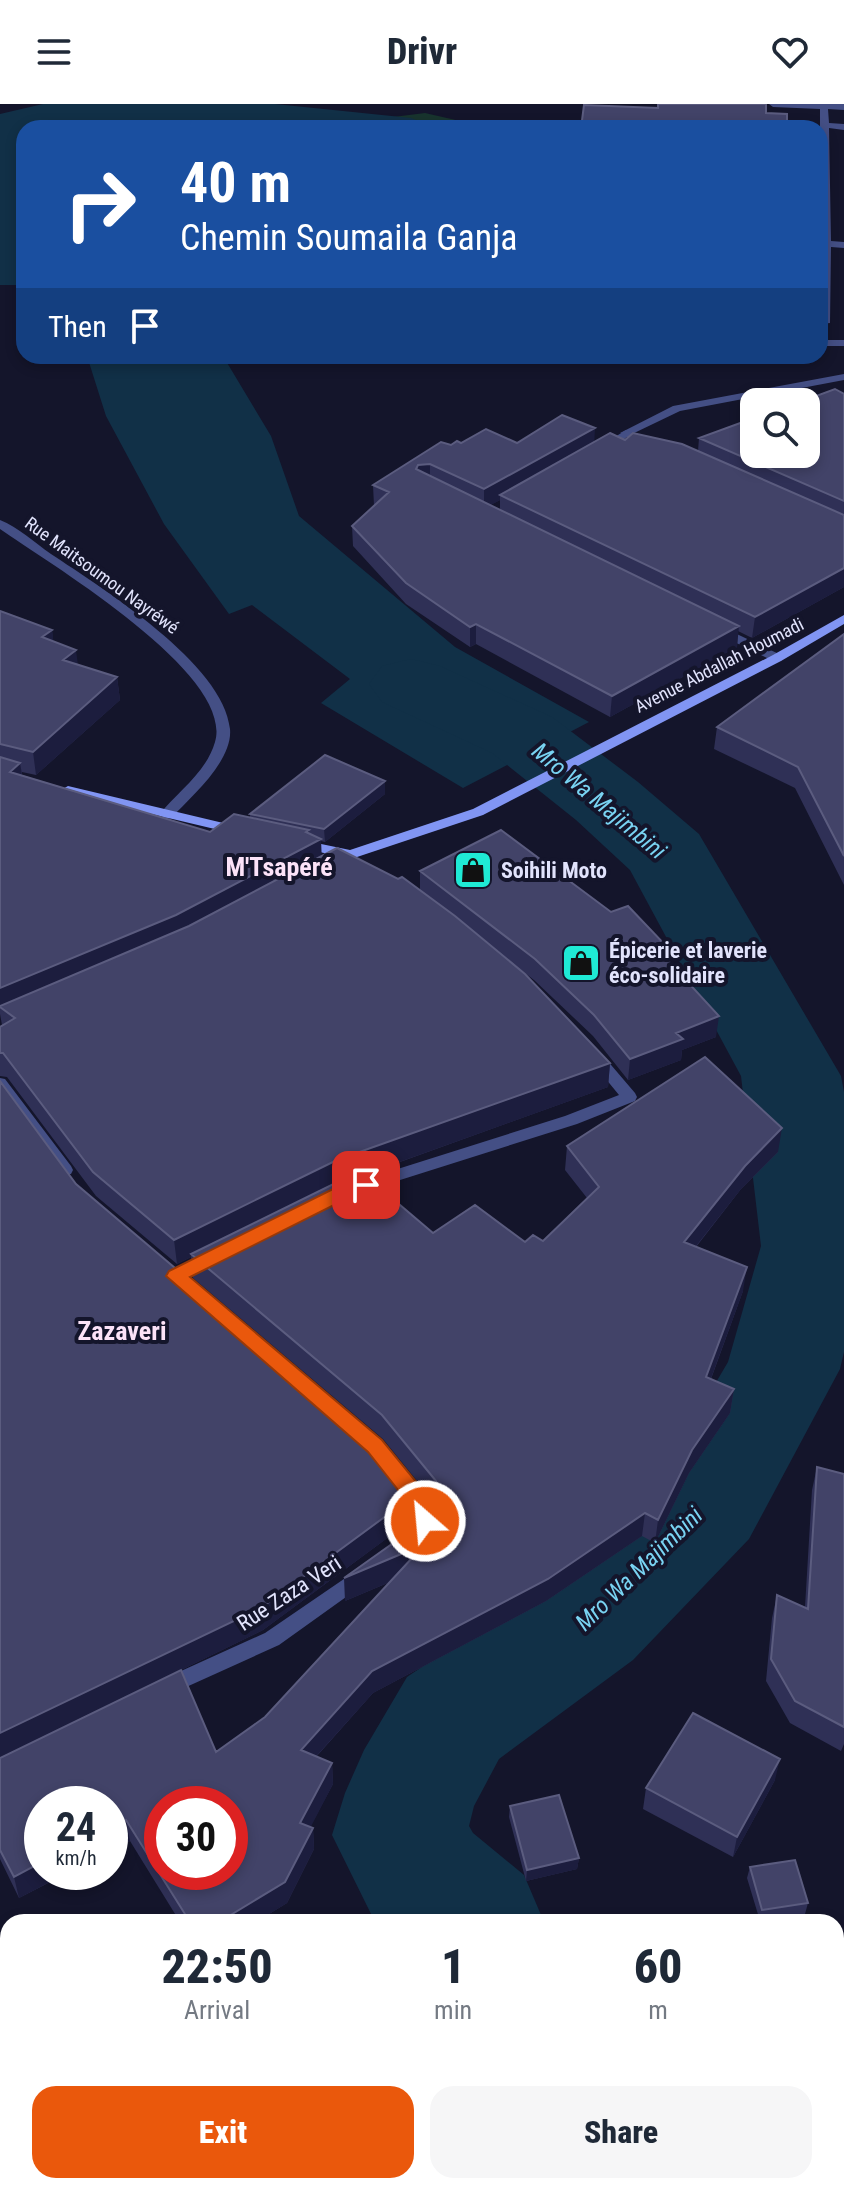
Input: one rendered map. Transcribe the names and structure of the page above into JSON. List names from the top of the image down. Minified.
{"streets":{"main road":["Avenue Abdallah Houmadi"],"street":["Rue Maitsoumou Nayréwé","Rue Zaza Veri"]},"districts":["M'Tsapéré","Zazaveri"],"water":["Mro Wa Majimbini"],"places":{"shop":["Soihili Moto","Épicerie et laverie éco-solidaire"]},"page":{"header":"Drivr","turn":["40 m","Chemin Soumaila Ganja"],"then":"Then","speed":"24 km/h","limit":"30","eta":["22:50","Arrival","1","min","60","m"],"buttons":["Exit","Share"]}}
